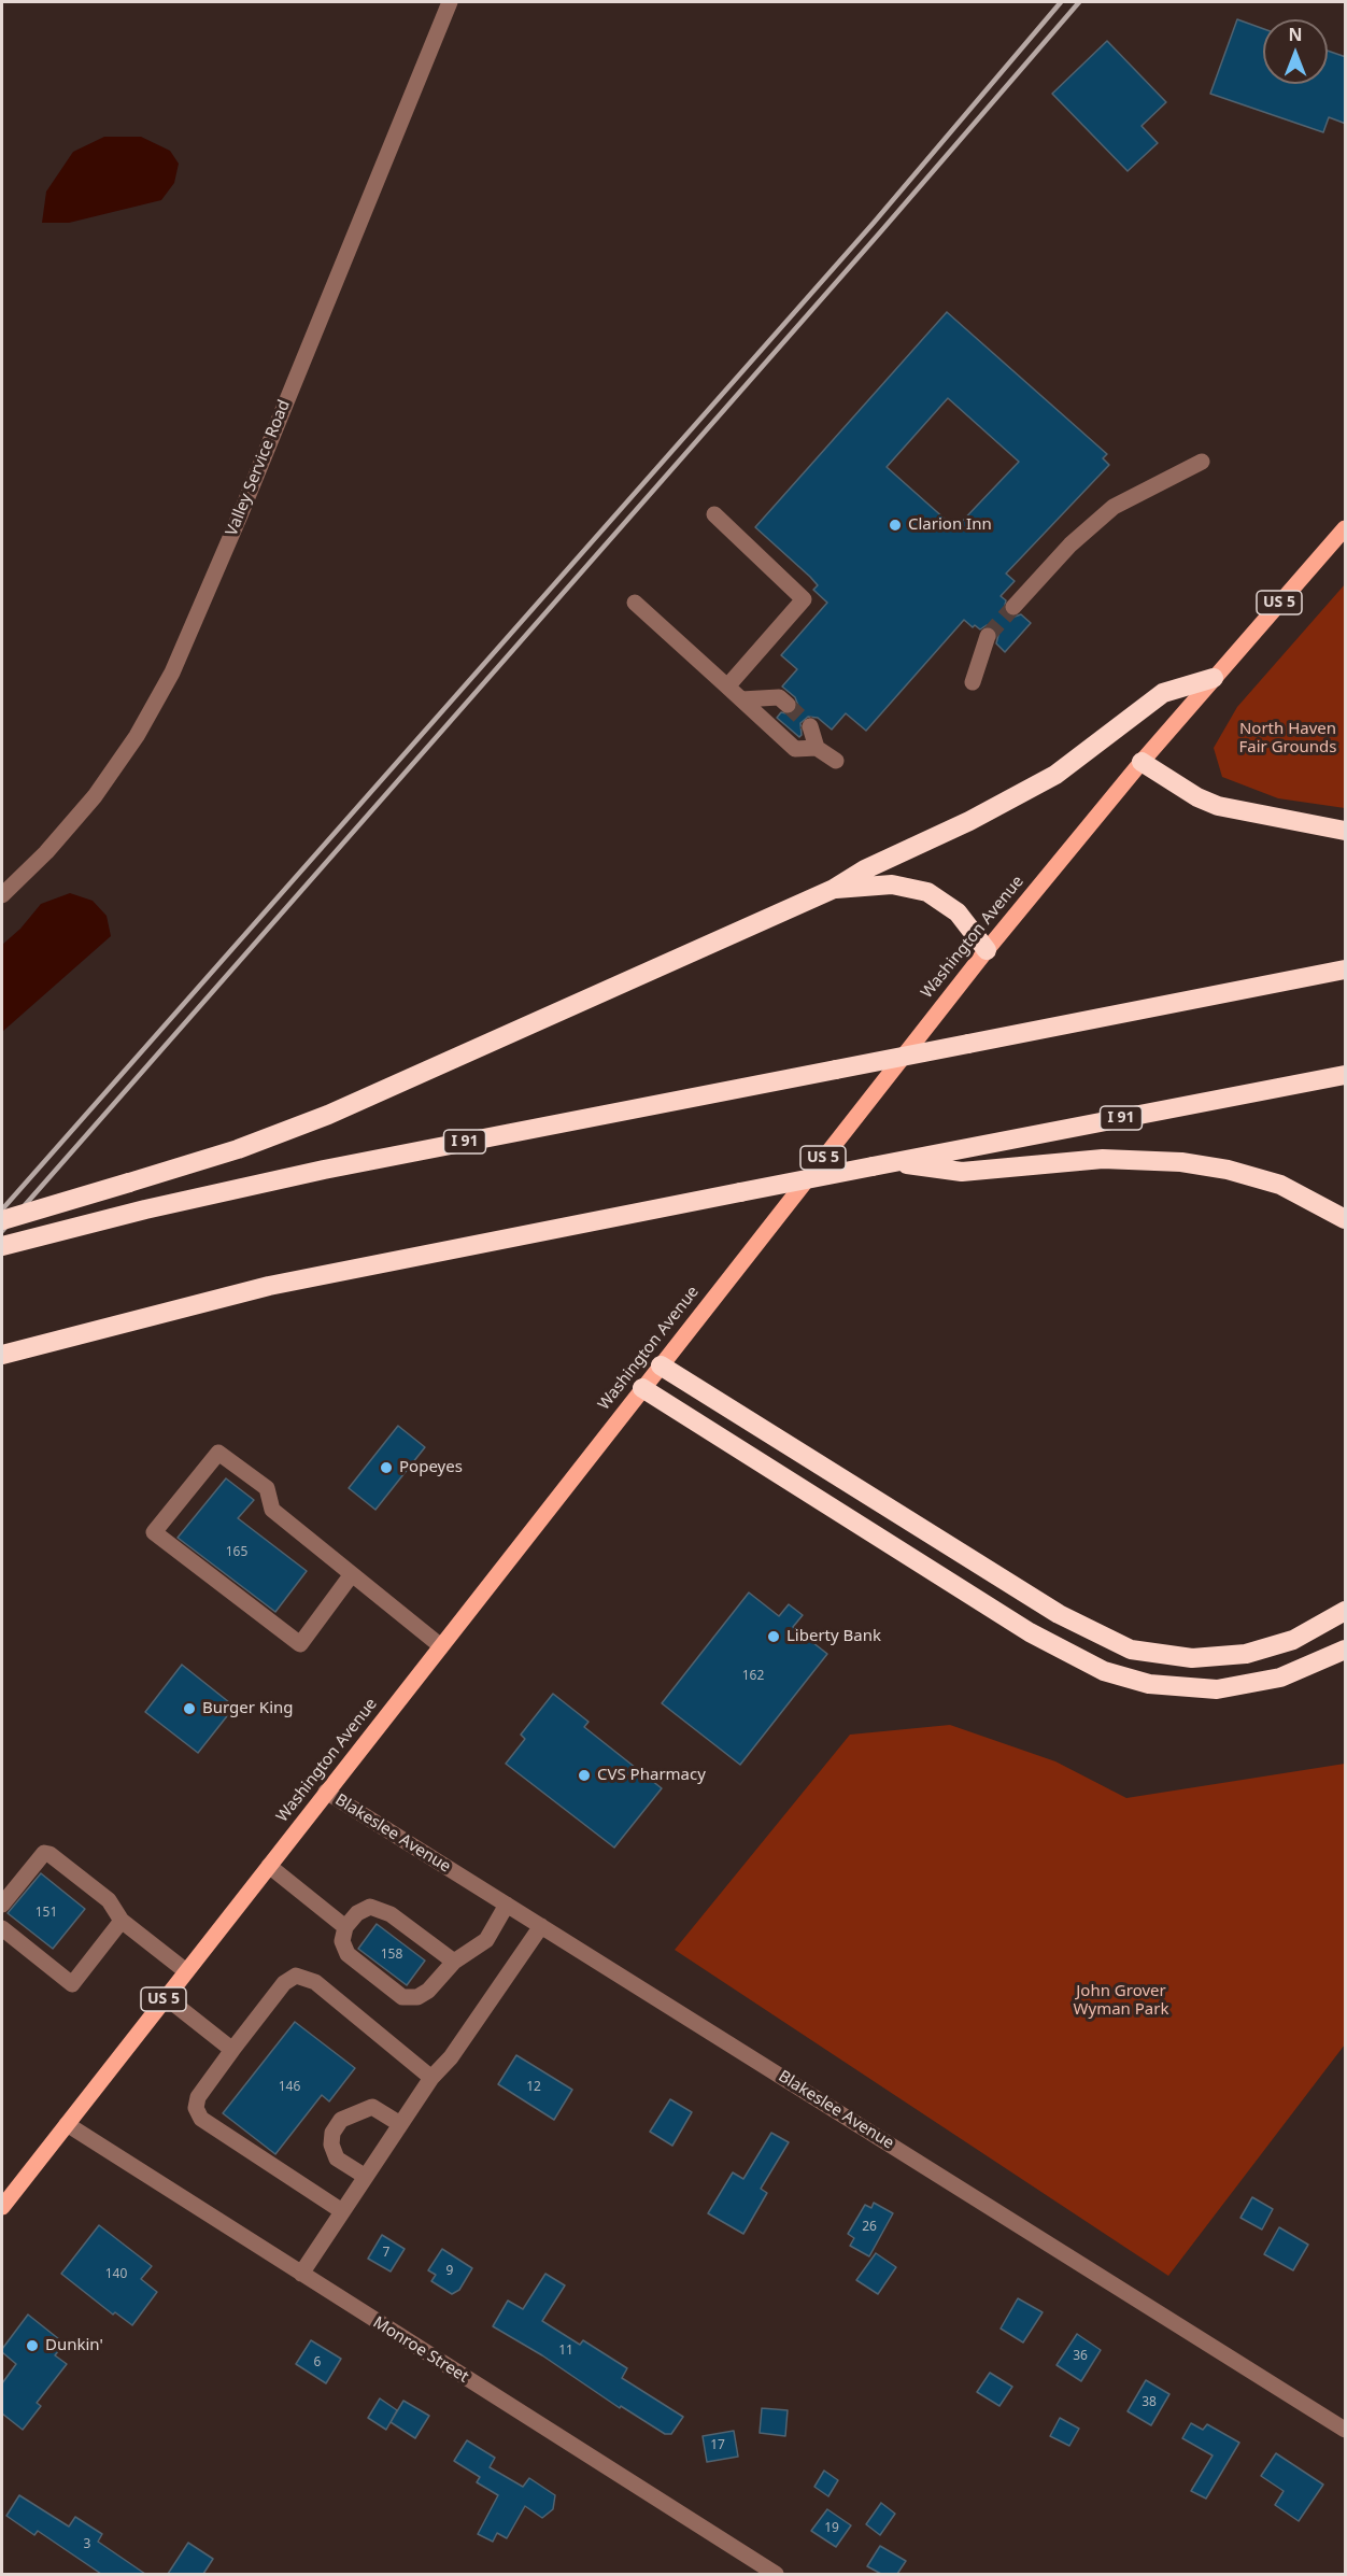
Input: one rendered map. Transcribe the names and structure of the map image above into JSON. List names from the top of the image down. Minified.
{"streets":{"highway":["I 91"],"main road":["US 5","Washington Avenue"],"street":["Valley Service Road","Blakeslee Avenue","Monroe Street"]},"crossings":[["Washington Avenue","Blakeslee Avenue"],["Washington Avenue","Monroe Street"]],"parks":["North Haven Fair Grounds","John Grover Wyman Park"],"places":["Clarion Inn","Popeyes","Liberty Bank","Burger King","CVS Pharmacy","Dunkin'"],"house_numbers":["165","162","151","158","146","12","26","7","9","140","11","36","6","38","17","19","3"],"north":"top"}
